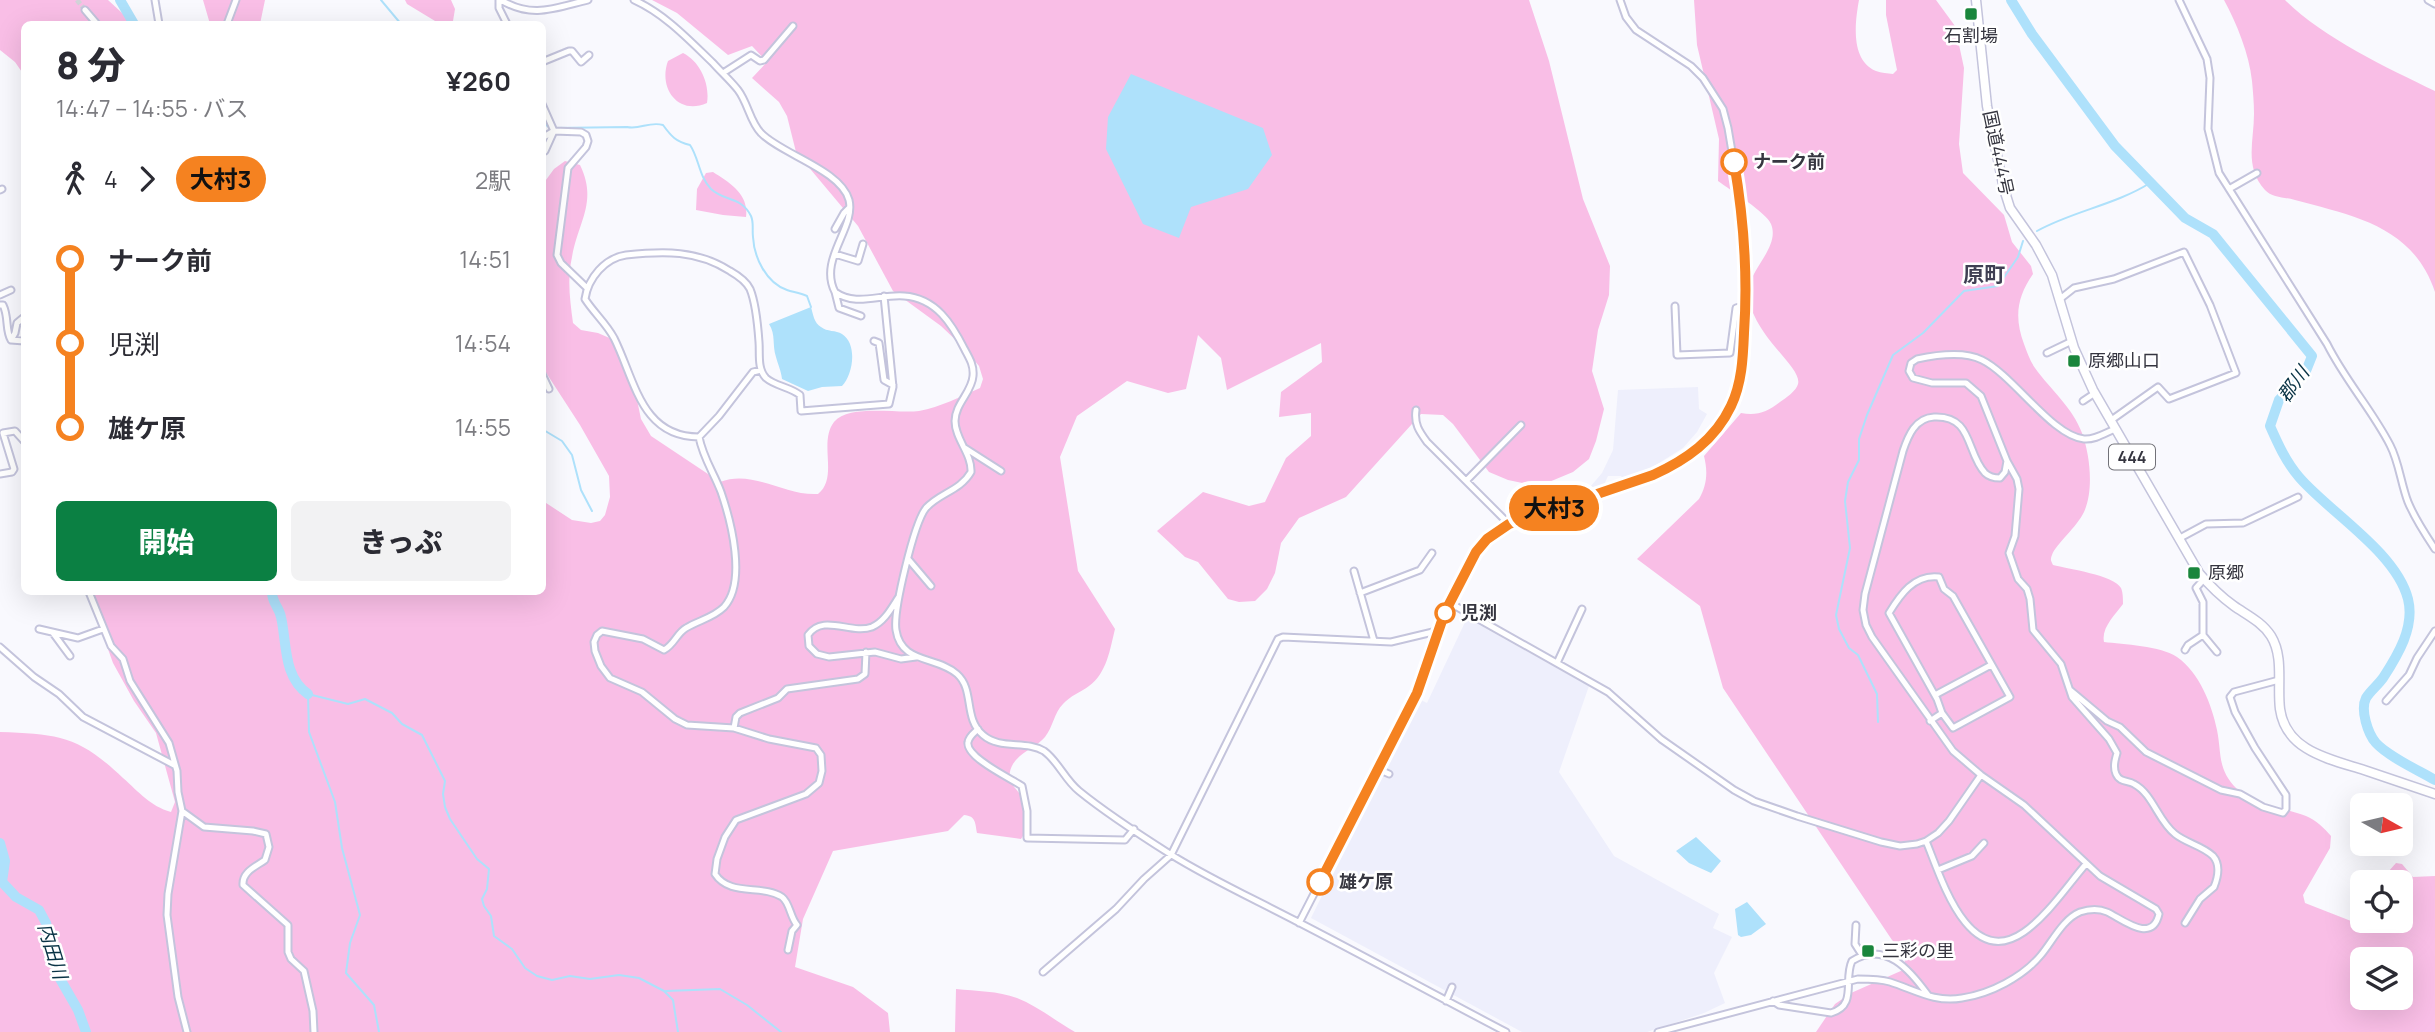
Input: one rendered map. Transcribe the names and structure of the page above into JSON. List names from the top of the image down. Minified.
{"streets":{"highway":["国道444号","444"]},"districts":["原町"],"water":["郡川","内田川"],"places":{"transit":["石割場","原郷山口","原郷","三彩の里"],"other":["ナーク前","児渕","雄ケ原"]},"lines":["bus line 大村3"],"north":"right","page":{"on_map":"大村3","heading":["8 分","14:47 – 14:55 · バス","¥260"],"legs":["4","大村3","2駅"],"list":[{"name":"ナーク前","value":"14:51"},{"name":"児渕","value":"14:54"},{"name":"雄ケ原","value":"14:55"}],"buttons":["開始","きっぷ"]}}
